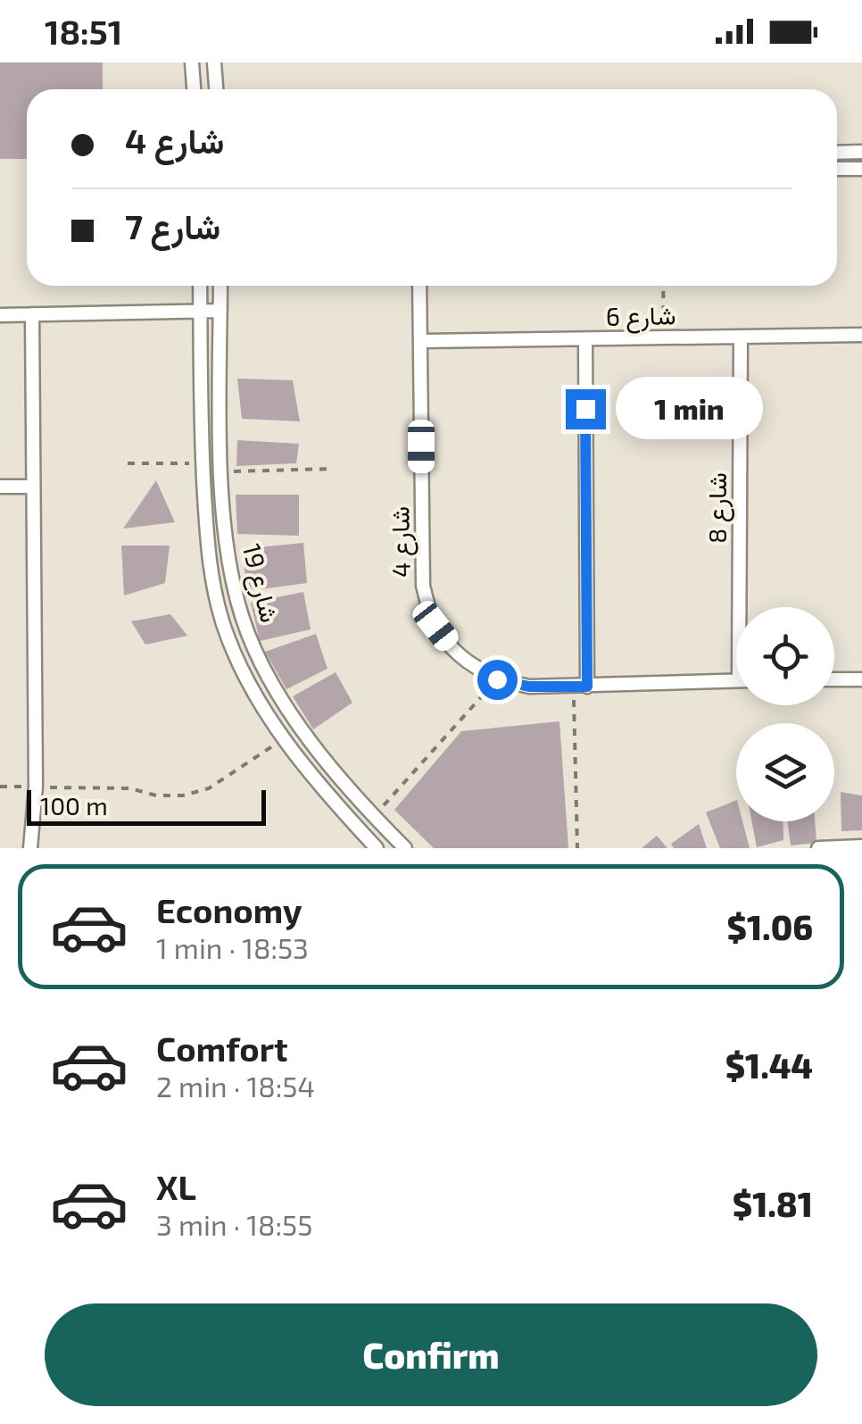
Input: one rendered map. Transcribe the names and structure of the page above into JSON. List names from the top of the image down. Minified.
{"streets":{"street":["شارع 6","شارع 8","شارع 4","شارع 19"]},"crossings":[["شارع 6","شارع 8"],["شارع 6","شارع 4"]],"scale_bar":"100 m","page":{"status":"18:51","banner":["شارع 4","شارع 7"],"bubble":"1 min","scale":"100 m","list":[{"name":"Economy","note":"1 min · 18:53","value":"$1.06"},{"name":"Comfort","note":"2 min · 18:54","value":"$1.44"},{"name":"XL","note":"3 min · 18:55","value":"$1.81"}],"buttons":"Confirm"}}
